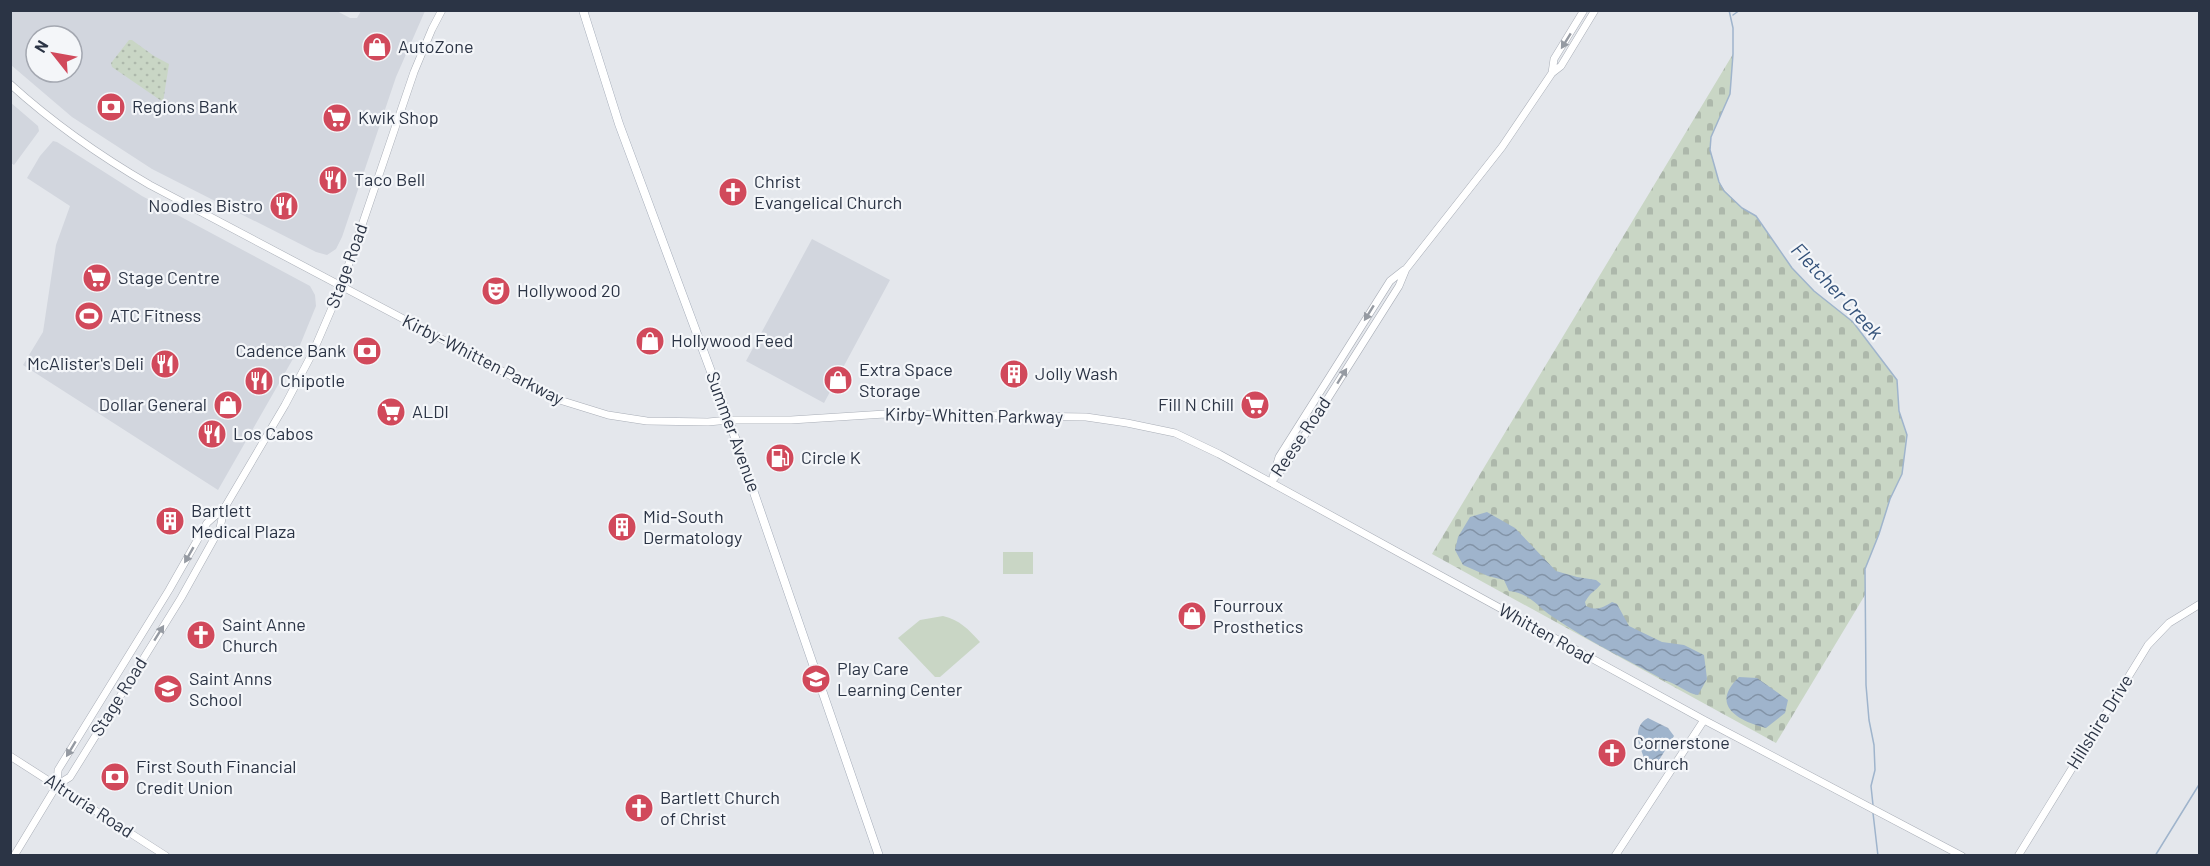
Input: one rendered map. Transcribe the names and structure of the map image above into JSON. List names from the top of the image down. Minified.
{"streets":{"main road":["Stage Road","Kirby-Whitten Parkway","Summer Avenue","Reese Road","Whitten Road","Hillshire Drive","Altruria Road"]},"crossings":[["Stage Road","Kirby-Whitten Parkway"],["Stage Road","Altruria Road"],["Kirby-Whitten Parkway","Summer Avenue"],["Kirby-Whitten Parkway","Whitten Road"],["Reese Road","Whitten Road"]],"water":["Fletcher Creek"],"places":{"shop":["AutoZone","Hollywood Feed","Extra Space Storage","Dollar General","Fourroux Prosthetics"],"bank":["Regions Bank","Cadence Bank","First South Financial Credit Union"],"supermarket":["Kwik Shop","Stage Centre","Fill N Chill","ALDI"],"restaurant":["Taco Bell","Noodles Bistro","McAlister's Deli","Chipotle","Los Cabos"],"church":["Christ Evangelical Church","Saint Anne Church","Cornerstone Church","Bartlett Church of Christ"],"theatre":["Hollywood 20"],"sports":["ATC Fitness"],"building":["Jolly Wash","Bartlett Medical Plaza","Mid-South Dermatology"],"fuel station":["Circle K"],"school or university":["Play Care Learning Center","Saint Anns School"]},"north":"top left"}
